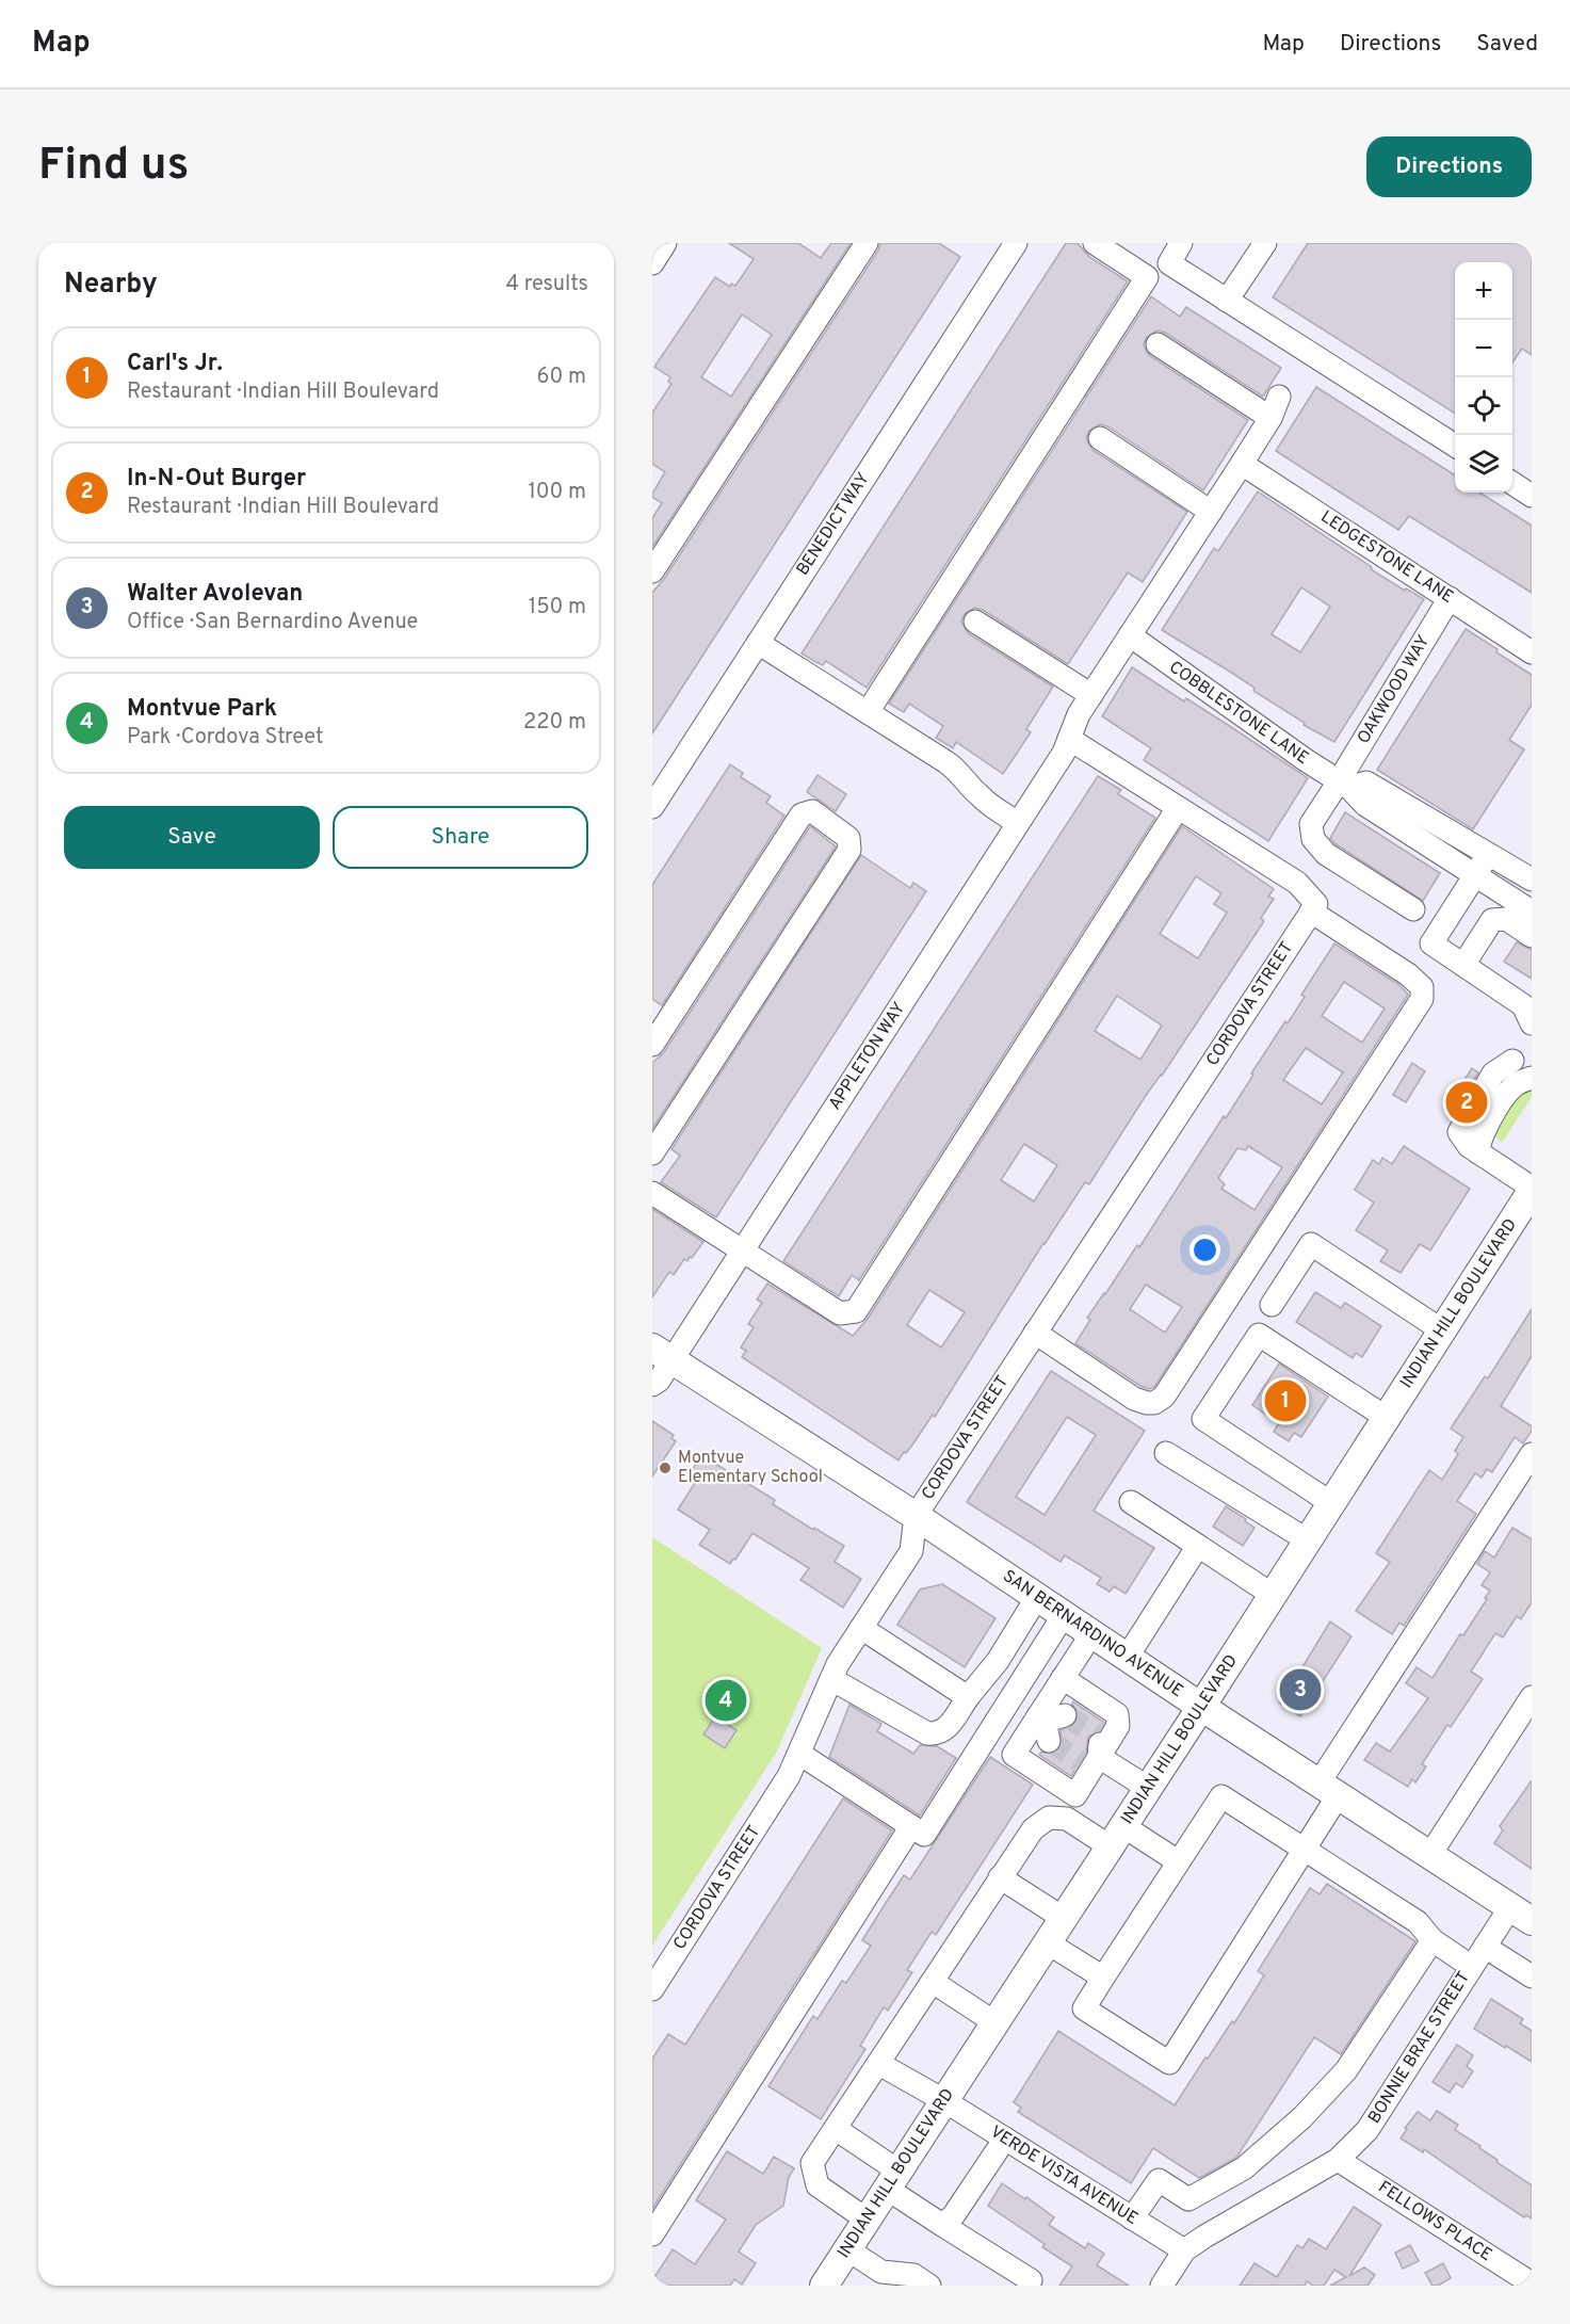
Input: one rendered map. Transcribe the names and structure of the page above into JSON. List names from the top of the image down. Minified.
{"streets":{"main road":["INDIAN HILL BOULEVARD","SAN BERNARDINO AVENUE"],"street":["BENEDICT WAY","LEDGESTONE LANE","OAKWOOD WAY","COBBLESTONE LANE","CORDOVA STREET","APPLETON WAY","BONNIE BRAE STREET","VERDE VISTA AVENUE","FELLOWS PLACE"]},"crossings":[["LEDGESTONE LANE","OAKWOOD WAY"],["LEDGESTONE LANE","APPLETON WAY"],["OAKWOOD WAY","COBBLESTONE LANE"],["COBBLESTONE LANE","APPLETON WAY"],["CORDOVA STREET","SAN BERNARDINO AVENUE"],["APPLETON WAY","SAN BERNARDINO AVENUE"],["INDIAN HILL BOULEVARD","SAN BERNARDINO AVENUE"],["INDIAN HILL BOULEVARD","VERDE VISTA AVENUE"],["SAN BERNARDINO AVENUE","BONNIE BRAE STREET"],["BONNIE BRAE STREET","VERDE VISTA AVENUE"],["BONNIE BRAE STREET","FELLOWS PLACE"]],"places":["Montvue Elementary School"],"page":{"header":"Map","nav":["Map","Directions","Saved"],"buttons":["Directions",["Save","Share"]],"title":"Find us","heading":["Nearby","4 results"],"map_buttons":["+","−"],"list":[{"mark":"1","name":"Carl's Jr.","note":"Restaurant · Indian Hill Boulevard","value":"60 m"},{"mark":"2","name":"In-N-Out Burger","note":"Restaurant · Indian Hill Boulevard","value":"100 m"},{"mark":"3","name":"Walter Avolevan","note":"Office · San Bernardino Avenue","value":"150 m"},{"mark":"4","name":"Montvue Park","note":"Park · Cordova Street","value":"220 m"}],"pins":["2","1","3","4"]}}
